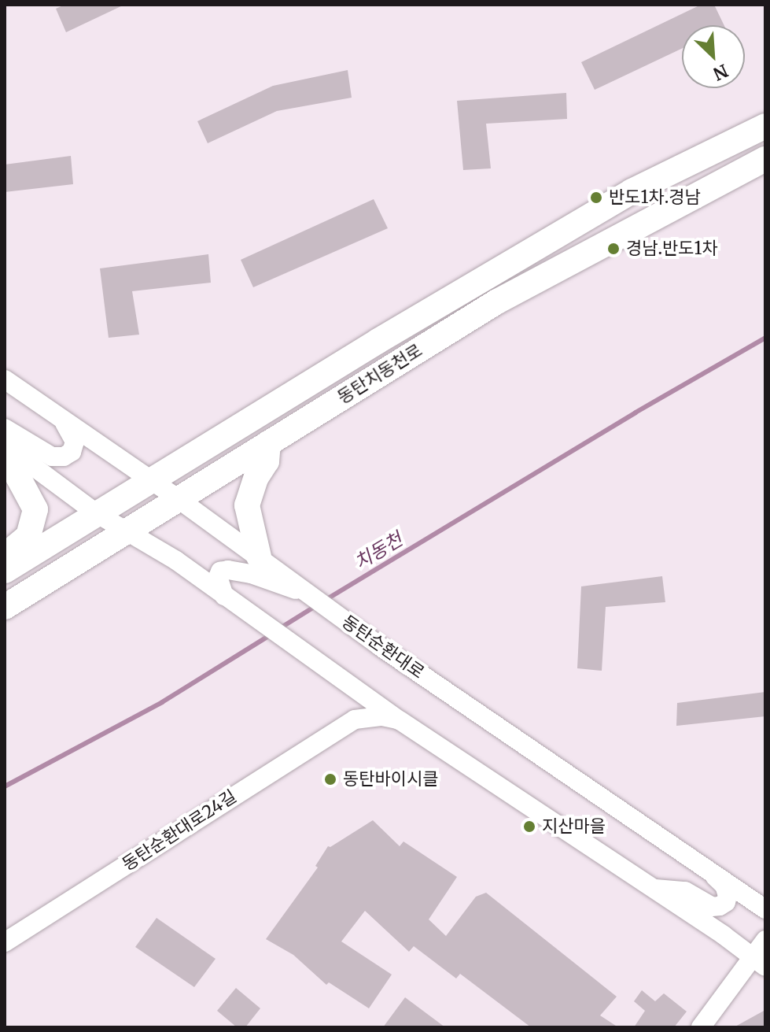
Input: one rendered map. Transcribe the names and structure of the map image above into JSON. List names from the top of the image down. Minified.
{"streets":{"main road":["동탄치동천로"],"street":["동탄순환대로","동탄순환대로24길"]},"crossings":[["동탄치동천로","동탄순환대로"]],"water":["치동천"],"places":["반도1차.경남","경남.반도1차","동탄바이시클","지산마을"],"north":"bottom right"}
